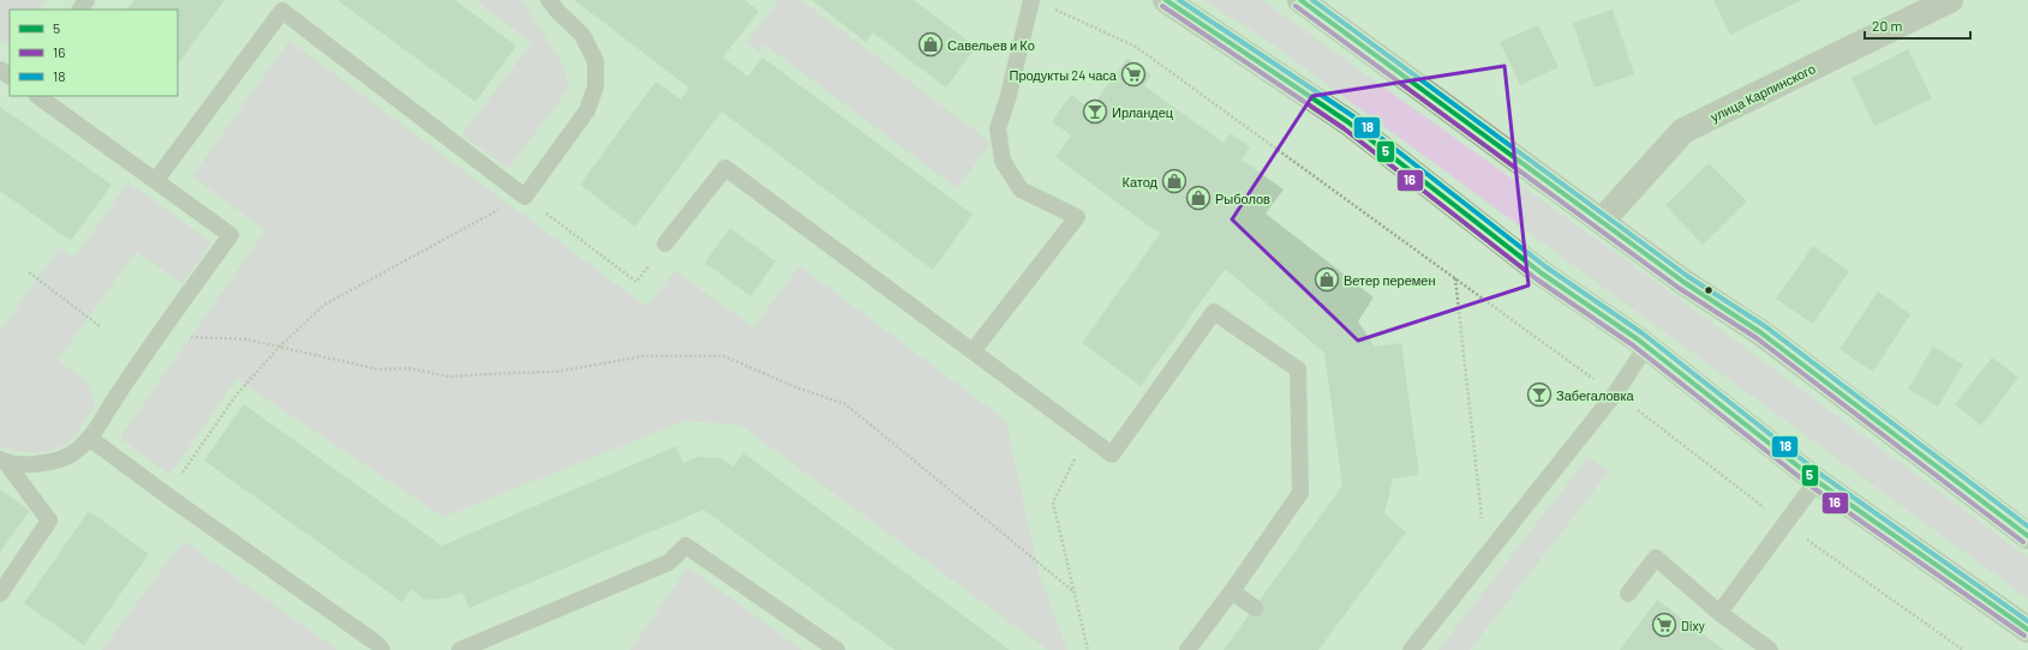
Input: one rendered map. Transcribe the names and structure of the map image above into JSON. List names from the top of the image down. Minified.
{"streets":{"street":["улица Карпинского"]},"places":{"shop":["Савельев и Ко","Катод","Рыболов","Ветер перемен"],"supermarket":["Продукты 24 часа","Dixy"],"bar":["Ирландец","Забегаловка"]},"lines":["transit line 5","transit line 18","transit line 16"],"legend":["5","16","18"],"scale_bar":"20 m"}
